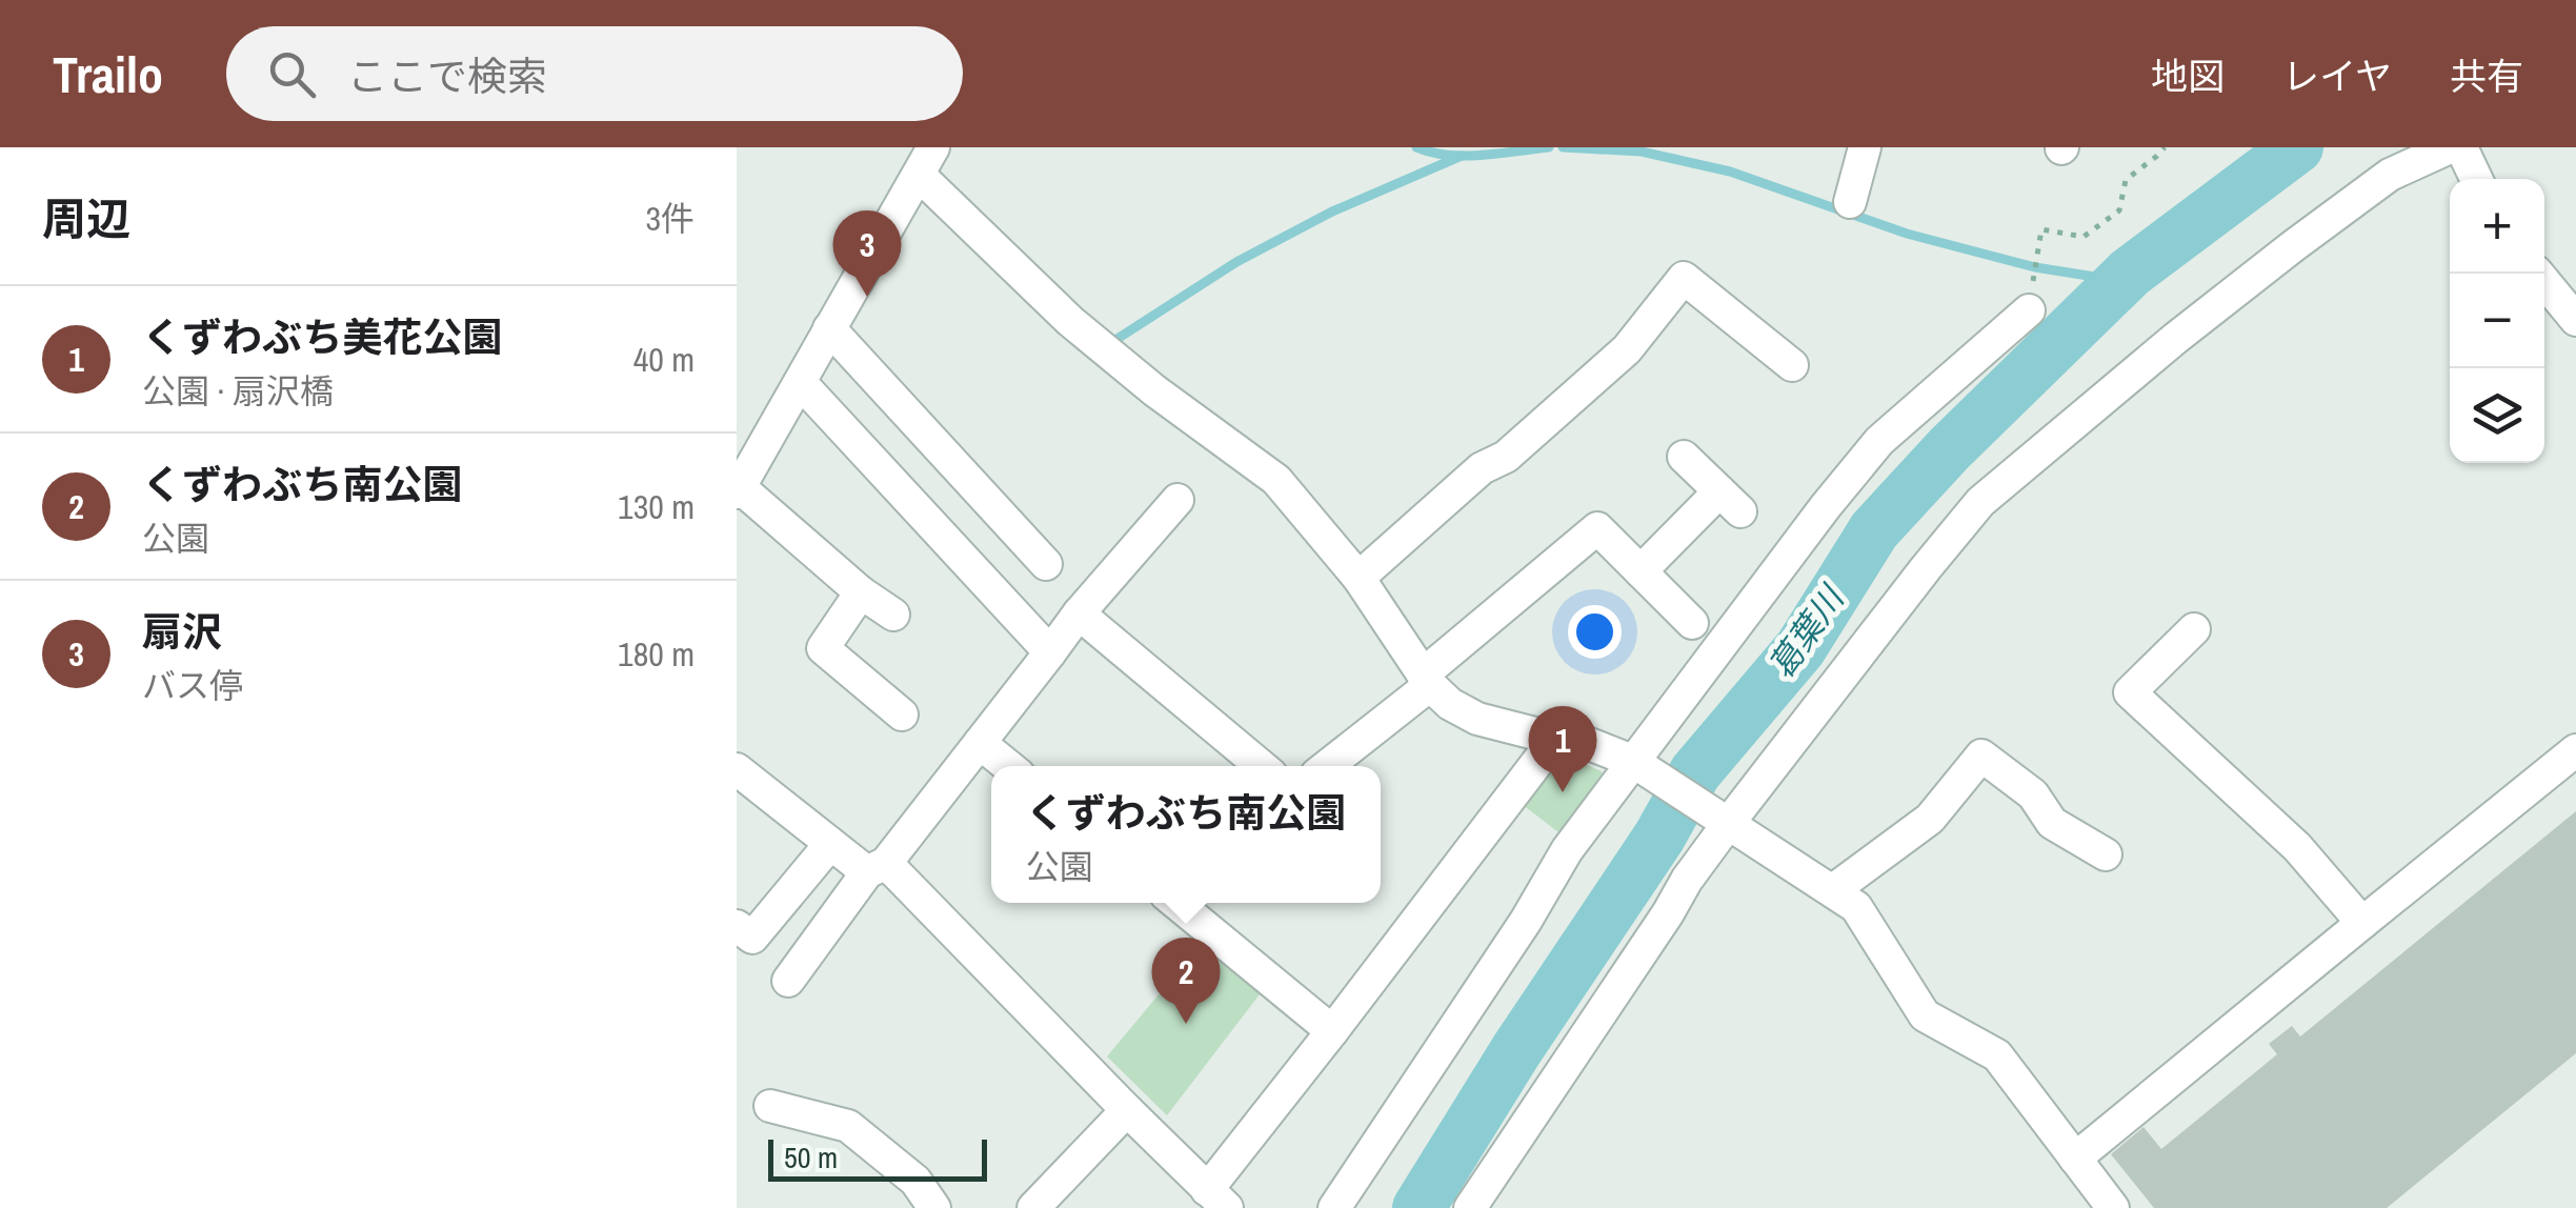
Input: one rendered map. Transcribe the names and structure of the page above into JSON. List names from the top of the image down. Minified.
{"water":["葛葉川"],"scale_bar":"50 m","page":{"header":"Trailo","search":"ここで検索","nav":["地図","レイヤ","共有"],"heading":["周辺","3件"],"map_buttons":["+","−"],"pins":["3","1","2"],"list":[{"mark":"1","name":"くずわぶち美花公園","note":"公園 · 扇沢橋","value":"40 m"},{"mark":"2","name":"くずわぶち南公園","note":"公園","value":"130 m"},{"mark":"3","name":"扇沢","note":"バス停","value":"180 m"}],"popup":["くずわぶち南公園","公園"],"scale":"50 m"}}
